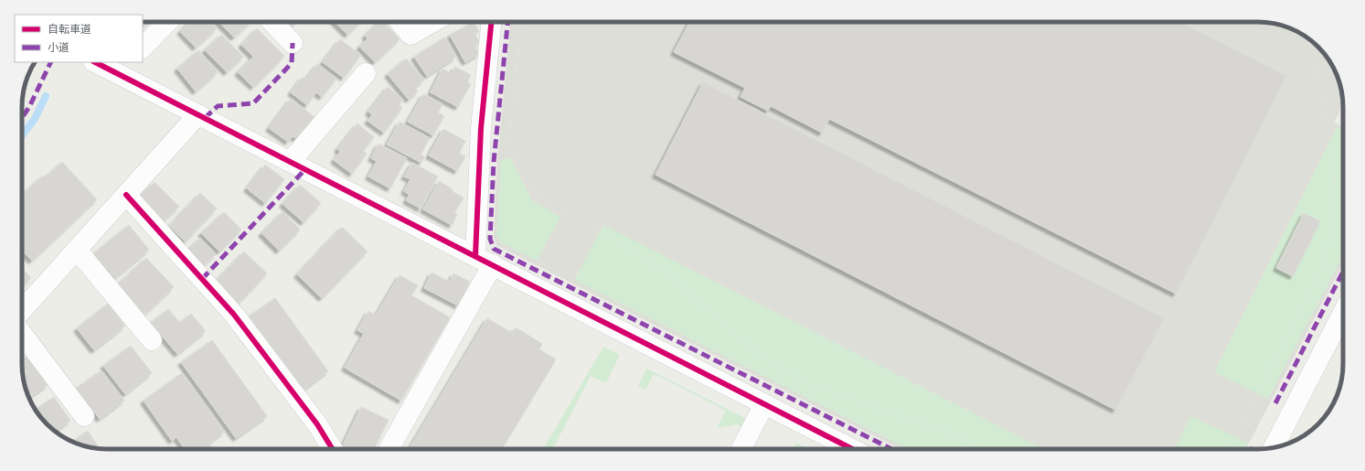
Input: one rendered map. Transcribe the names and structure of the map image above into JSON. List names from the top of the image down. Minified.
{"legend":["自転車道","小道"]}
